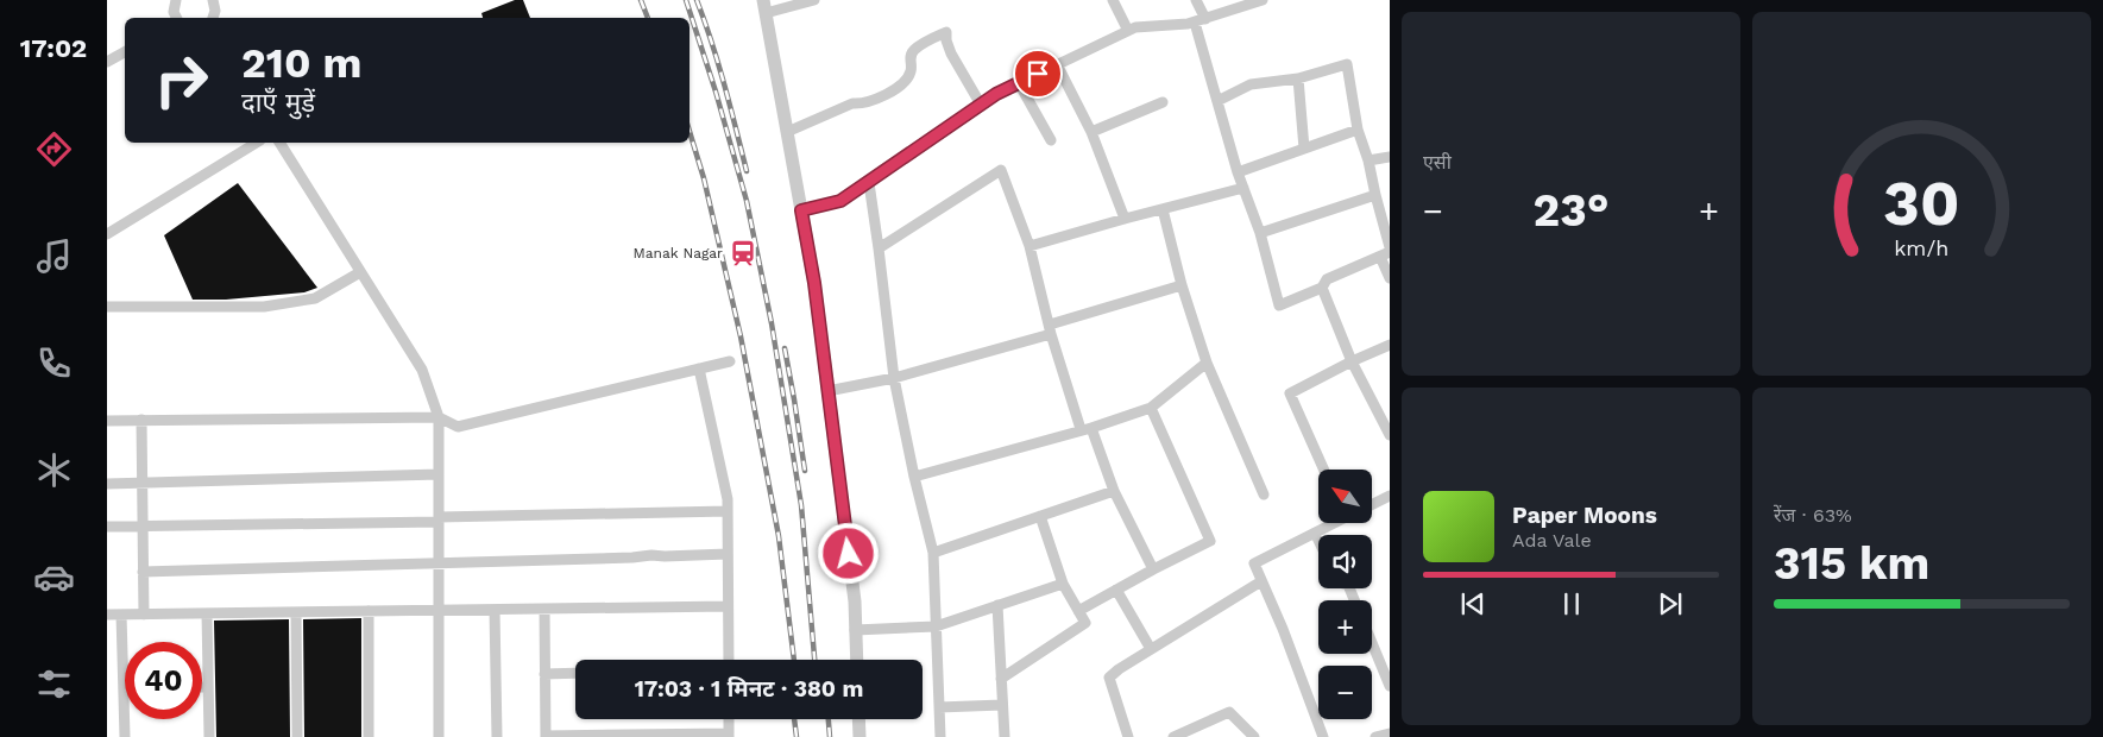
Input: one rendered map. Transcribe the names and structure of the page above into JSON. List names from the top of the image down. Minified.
{"places":{"station":["Manak Nagar"]},"north":"top left","page":{"tabs":"17:02","tile":["एसी",["रेंज · 63%","315 km"]],"turn":["210 m","दाएँ मुड़ें"],"heat":["−","23°","+"],"map_buttons":["+","−"],"song":["Paper Moons","Ada Vale"],"limit":"40","trip":"17:03 · 1 मिनट · 380 m","gauge":["30","km/h"]}}
